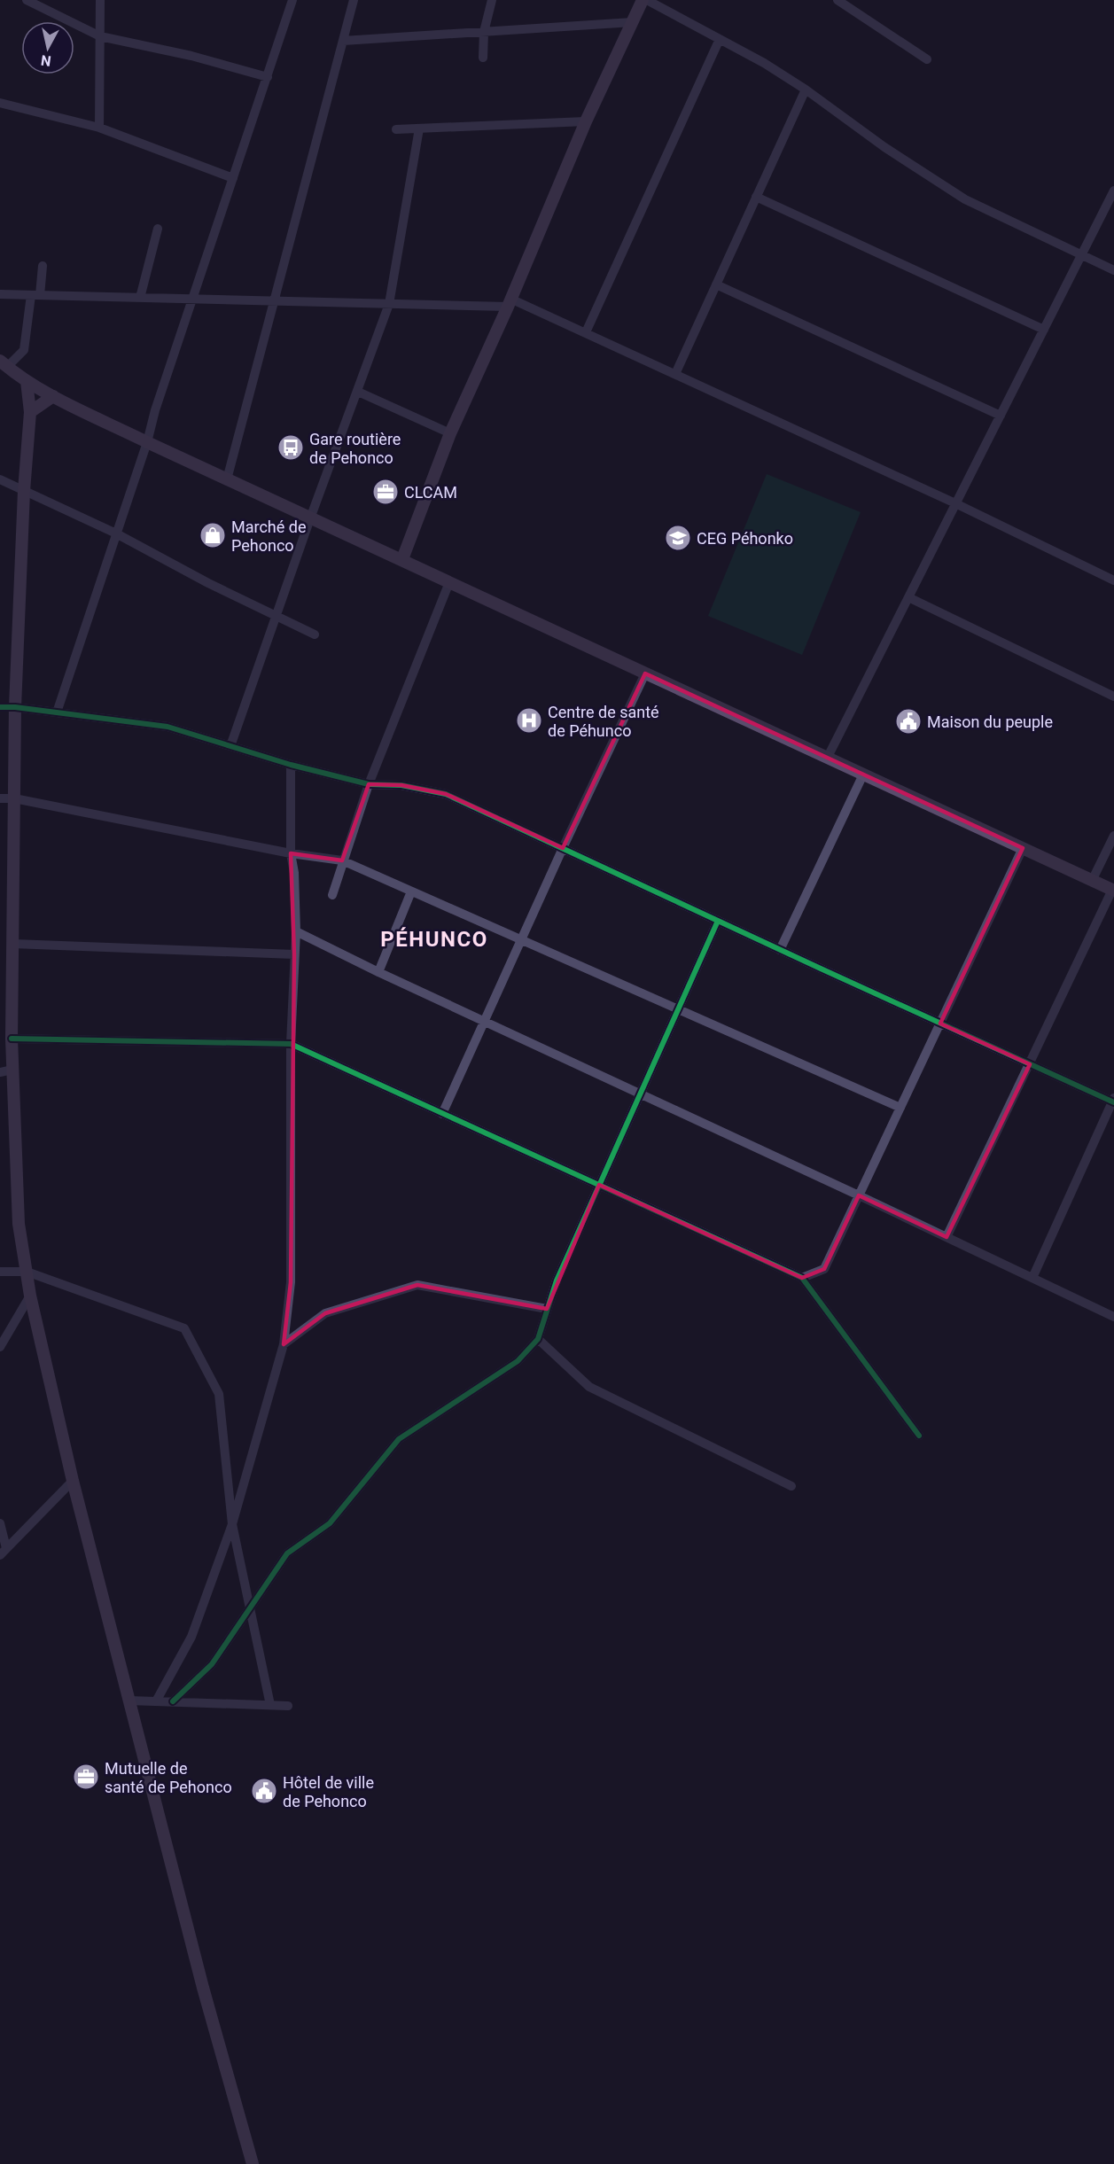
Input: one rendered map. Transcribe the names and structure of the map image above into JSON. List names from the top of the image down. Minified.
{"districts":["PÉHUNCO"],"places":{"bus stop":["Gare routière de Pehonco"],"office":["CLCAM","Mutuelle de santé de Pehonco"],"shop":["Marché de Pehonco"],"school or university":["CEG Péhonko"],"hospital":["Centre de santé de Péhunco"],"public building":["Maison du peuple","Hôtel de ville de Pehonco"]},"north":"bottom"}
